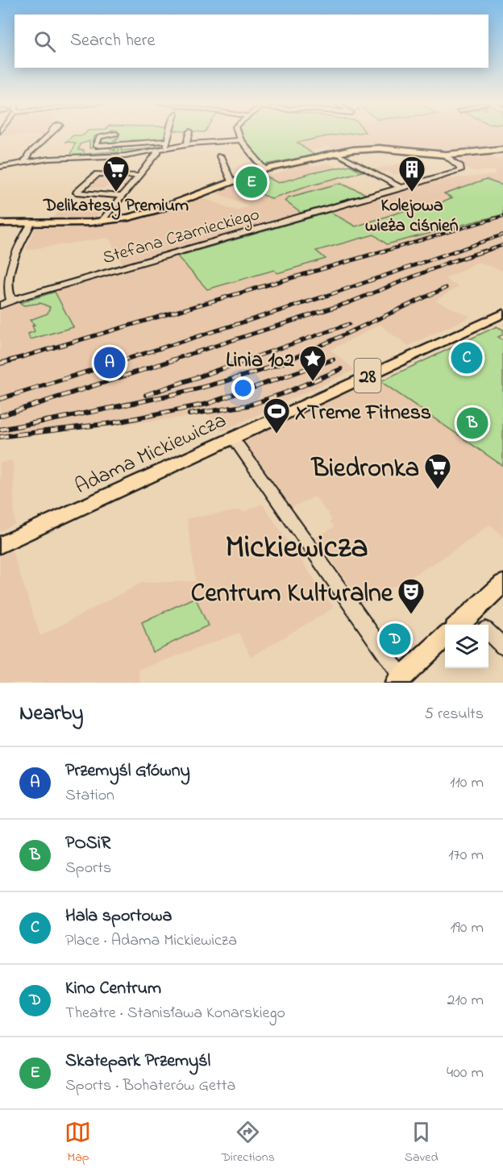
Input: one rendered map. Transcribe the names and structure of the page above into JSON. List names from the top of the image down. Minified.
{"streets":{"main road":["28","Adama Mickiewicza"],"street":["Stefana Czarnieckiego"]},"districts":["Mickiewicza"],"places":{"supermarket":["Delikatesy Premium","Biedronka"],"building":["Kolejowa wieża ciśnień"],"place":["Linia 102"],"sports":["XTreme Fitness"],"theatre":["Centrum Kulturalne"]},"page":{"search":"Search here","pins":["E","C","A","B","D"],"heading":["Nearby","5 results"],"list":[{"mark":"A","name":"Przemyśl Główny","note":"Station","value":"110 m"},{"mark":"B","name":"POSiR","note":"Sports","value":"170 m"},{"mark":"C","name":"Hala sportowa","note":"Place · Adama Mickiewicza","value":"190 m"},{"mark":"D","name":"Kino Centrum","note":"Theatre · Stanisława Konarskiego","value":"210 m"},{"mark":"E","name":"Skatepark Przemyśl","note":"Sports · Bohaterów Getta","value":"400 m"}],"nav":["Map","Directions","Saved"]}}
